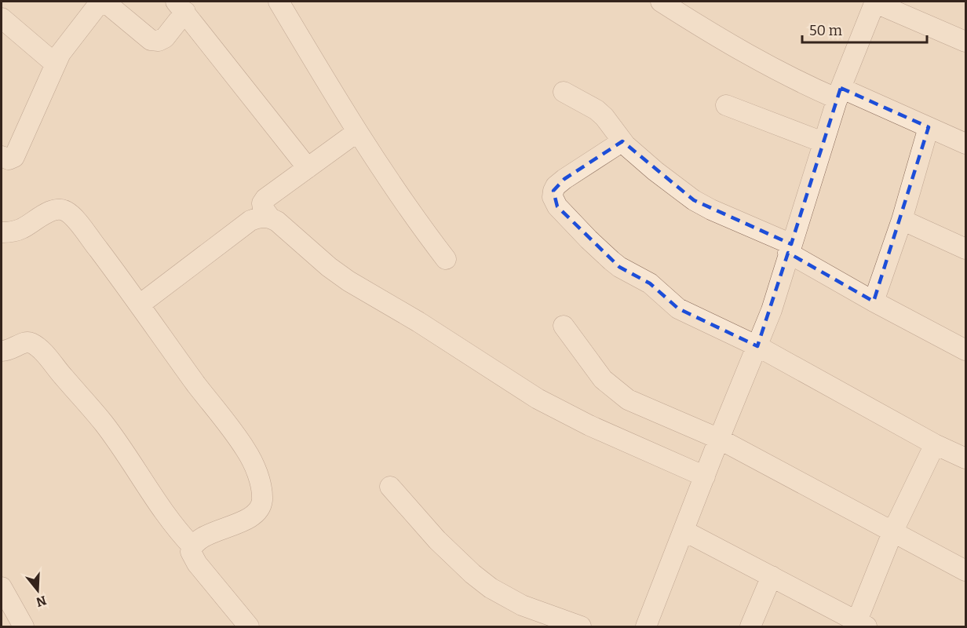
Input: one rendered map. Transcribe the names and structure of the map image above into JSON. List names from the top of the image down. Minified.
{"scale_bar":"50 m","north":"bottom"}
